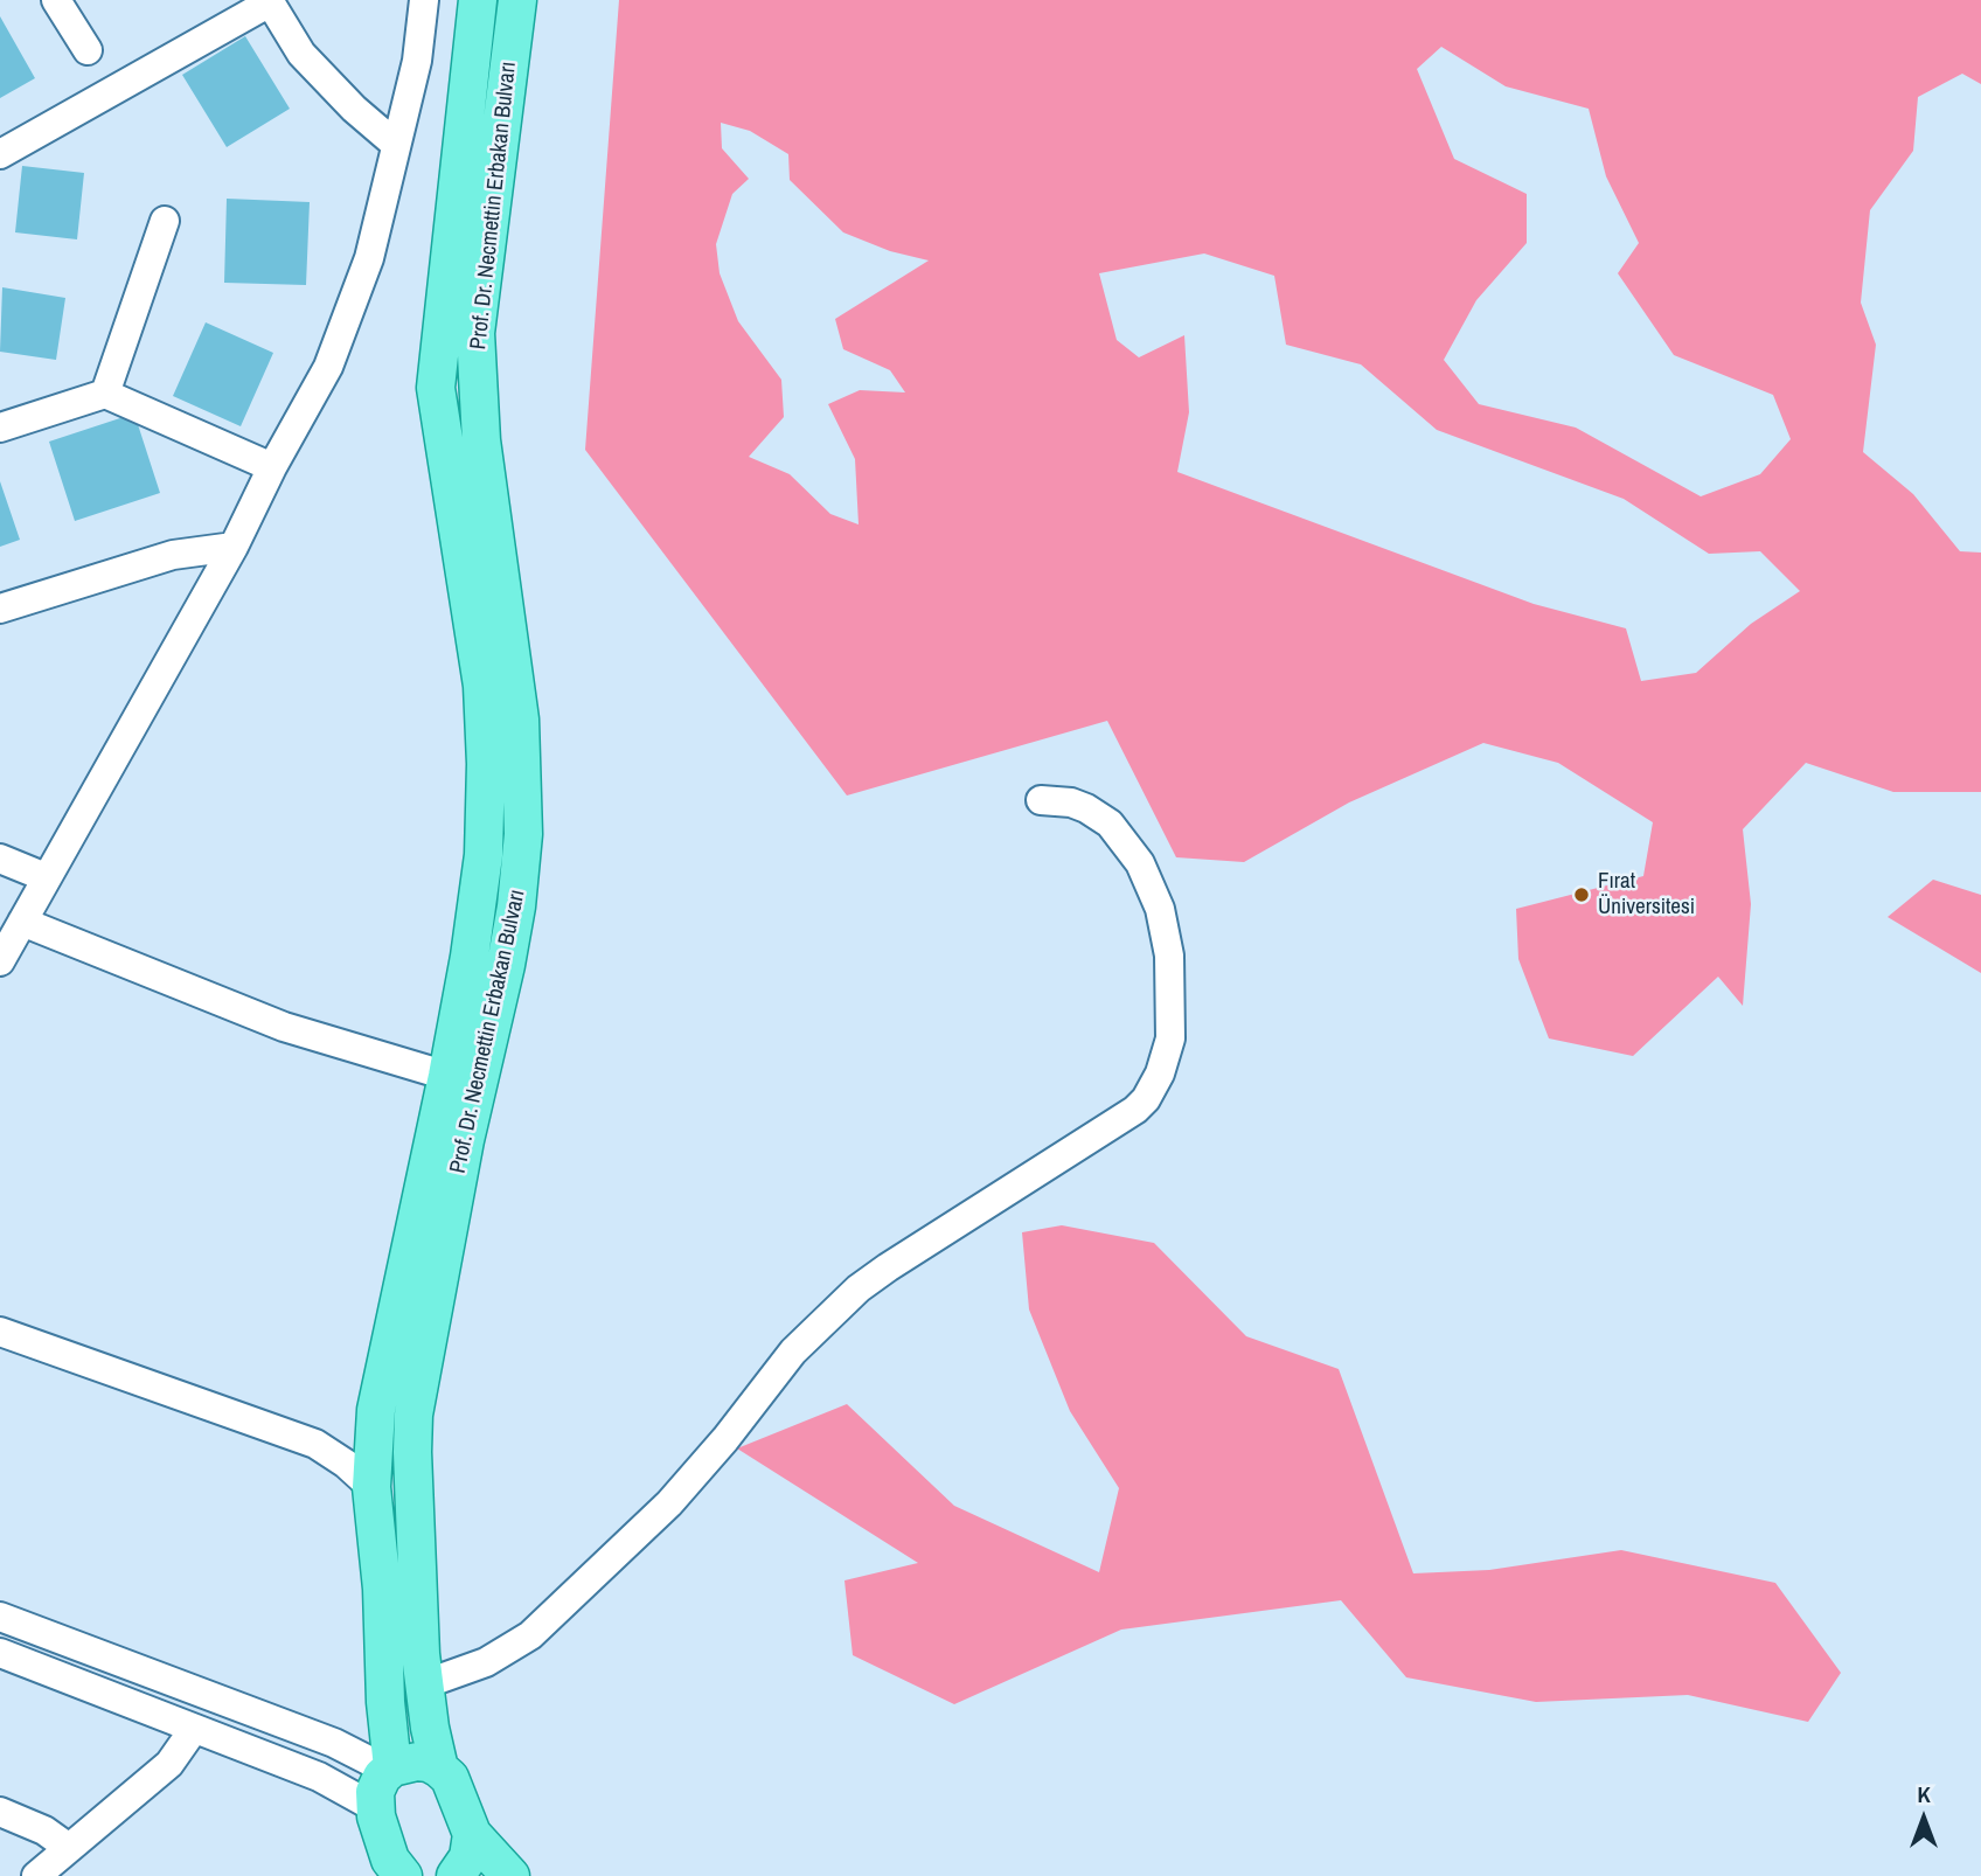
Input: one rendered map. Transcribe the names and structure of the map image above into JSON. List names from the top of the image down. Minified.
{"streets":{"main road":["Prof. Dr. Necmettin Erbakan Bulvarı"]},"places":["Fırat Üniversitesi"],"north":"top"}
